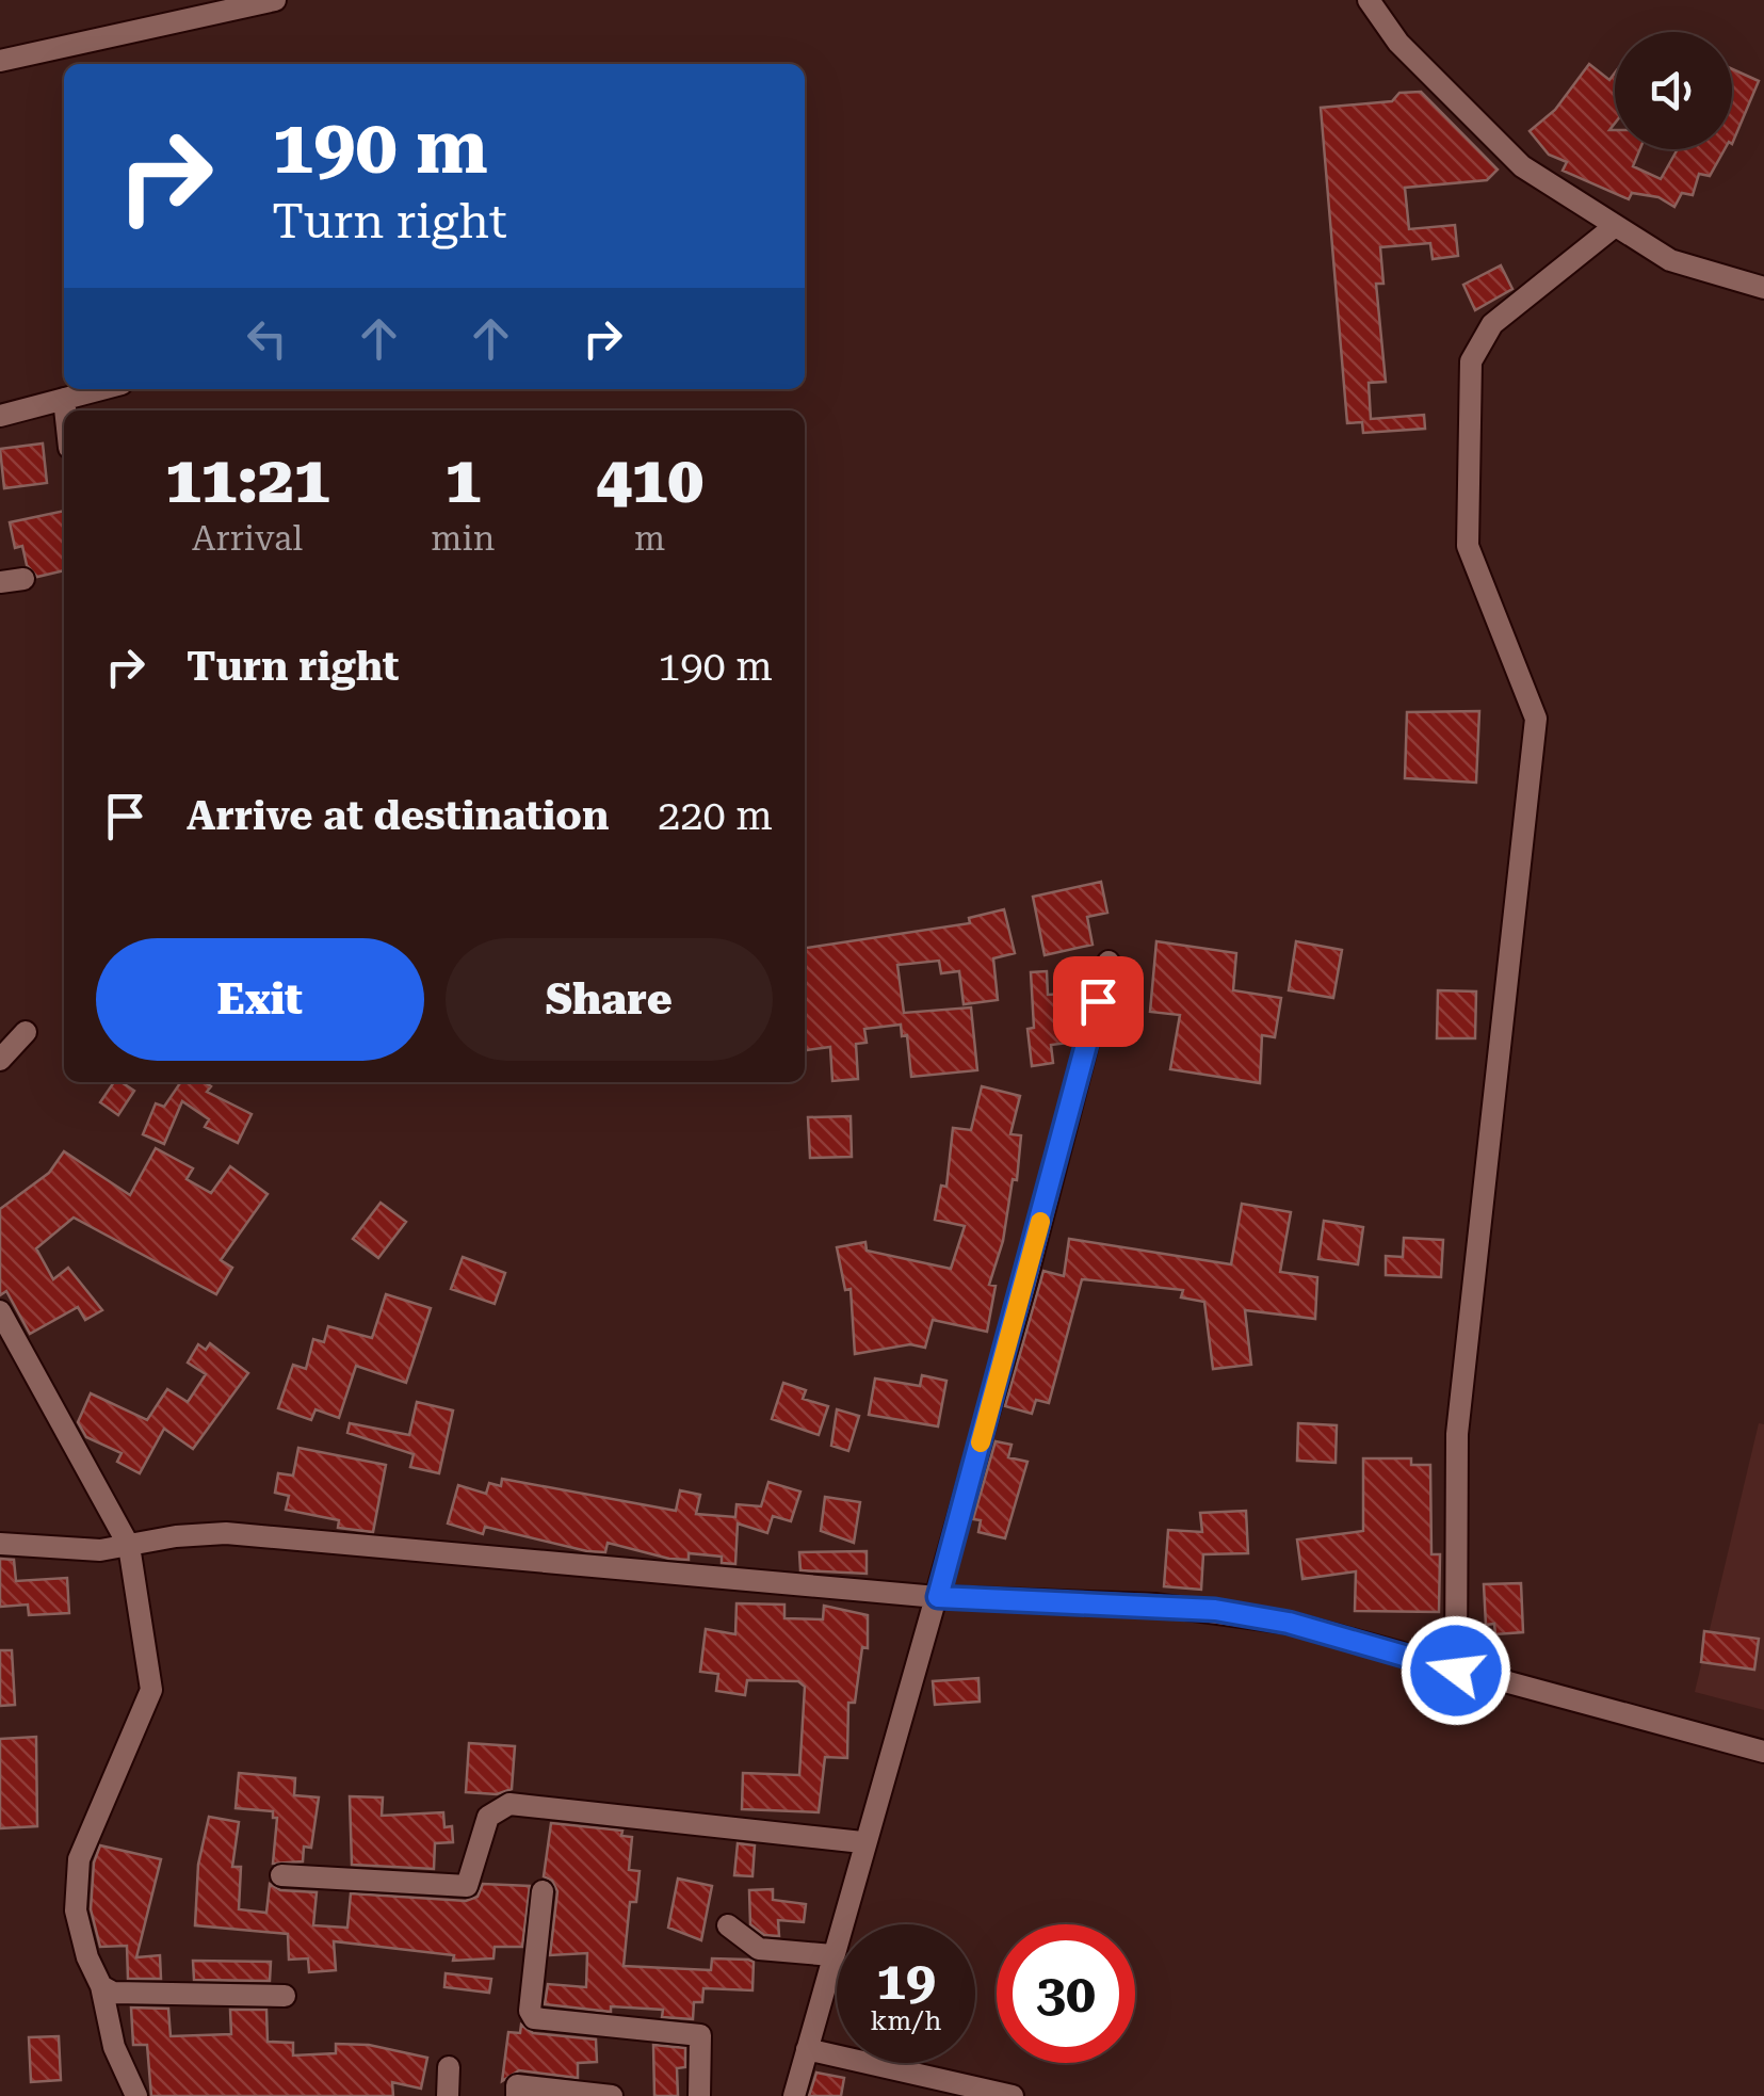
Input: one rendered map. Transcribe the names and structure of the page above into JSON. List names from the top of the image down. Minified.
{"page":{"turn":["190 m","Turn right"],"eta":["11:21","Arrival","1","min","410","m"],"list":[{"name":"Turn right","value":"190 m"},{"name":"Arrive at destination","value":"220 m"}],"buttons":["Exit","Share"],"speed":"19 km/h","limit":"30"}}
